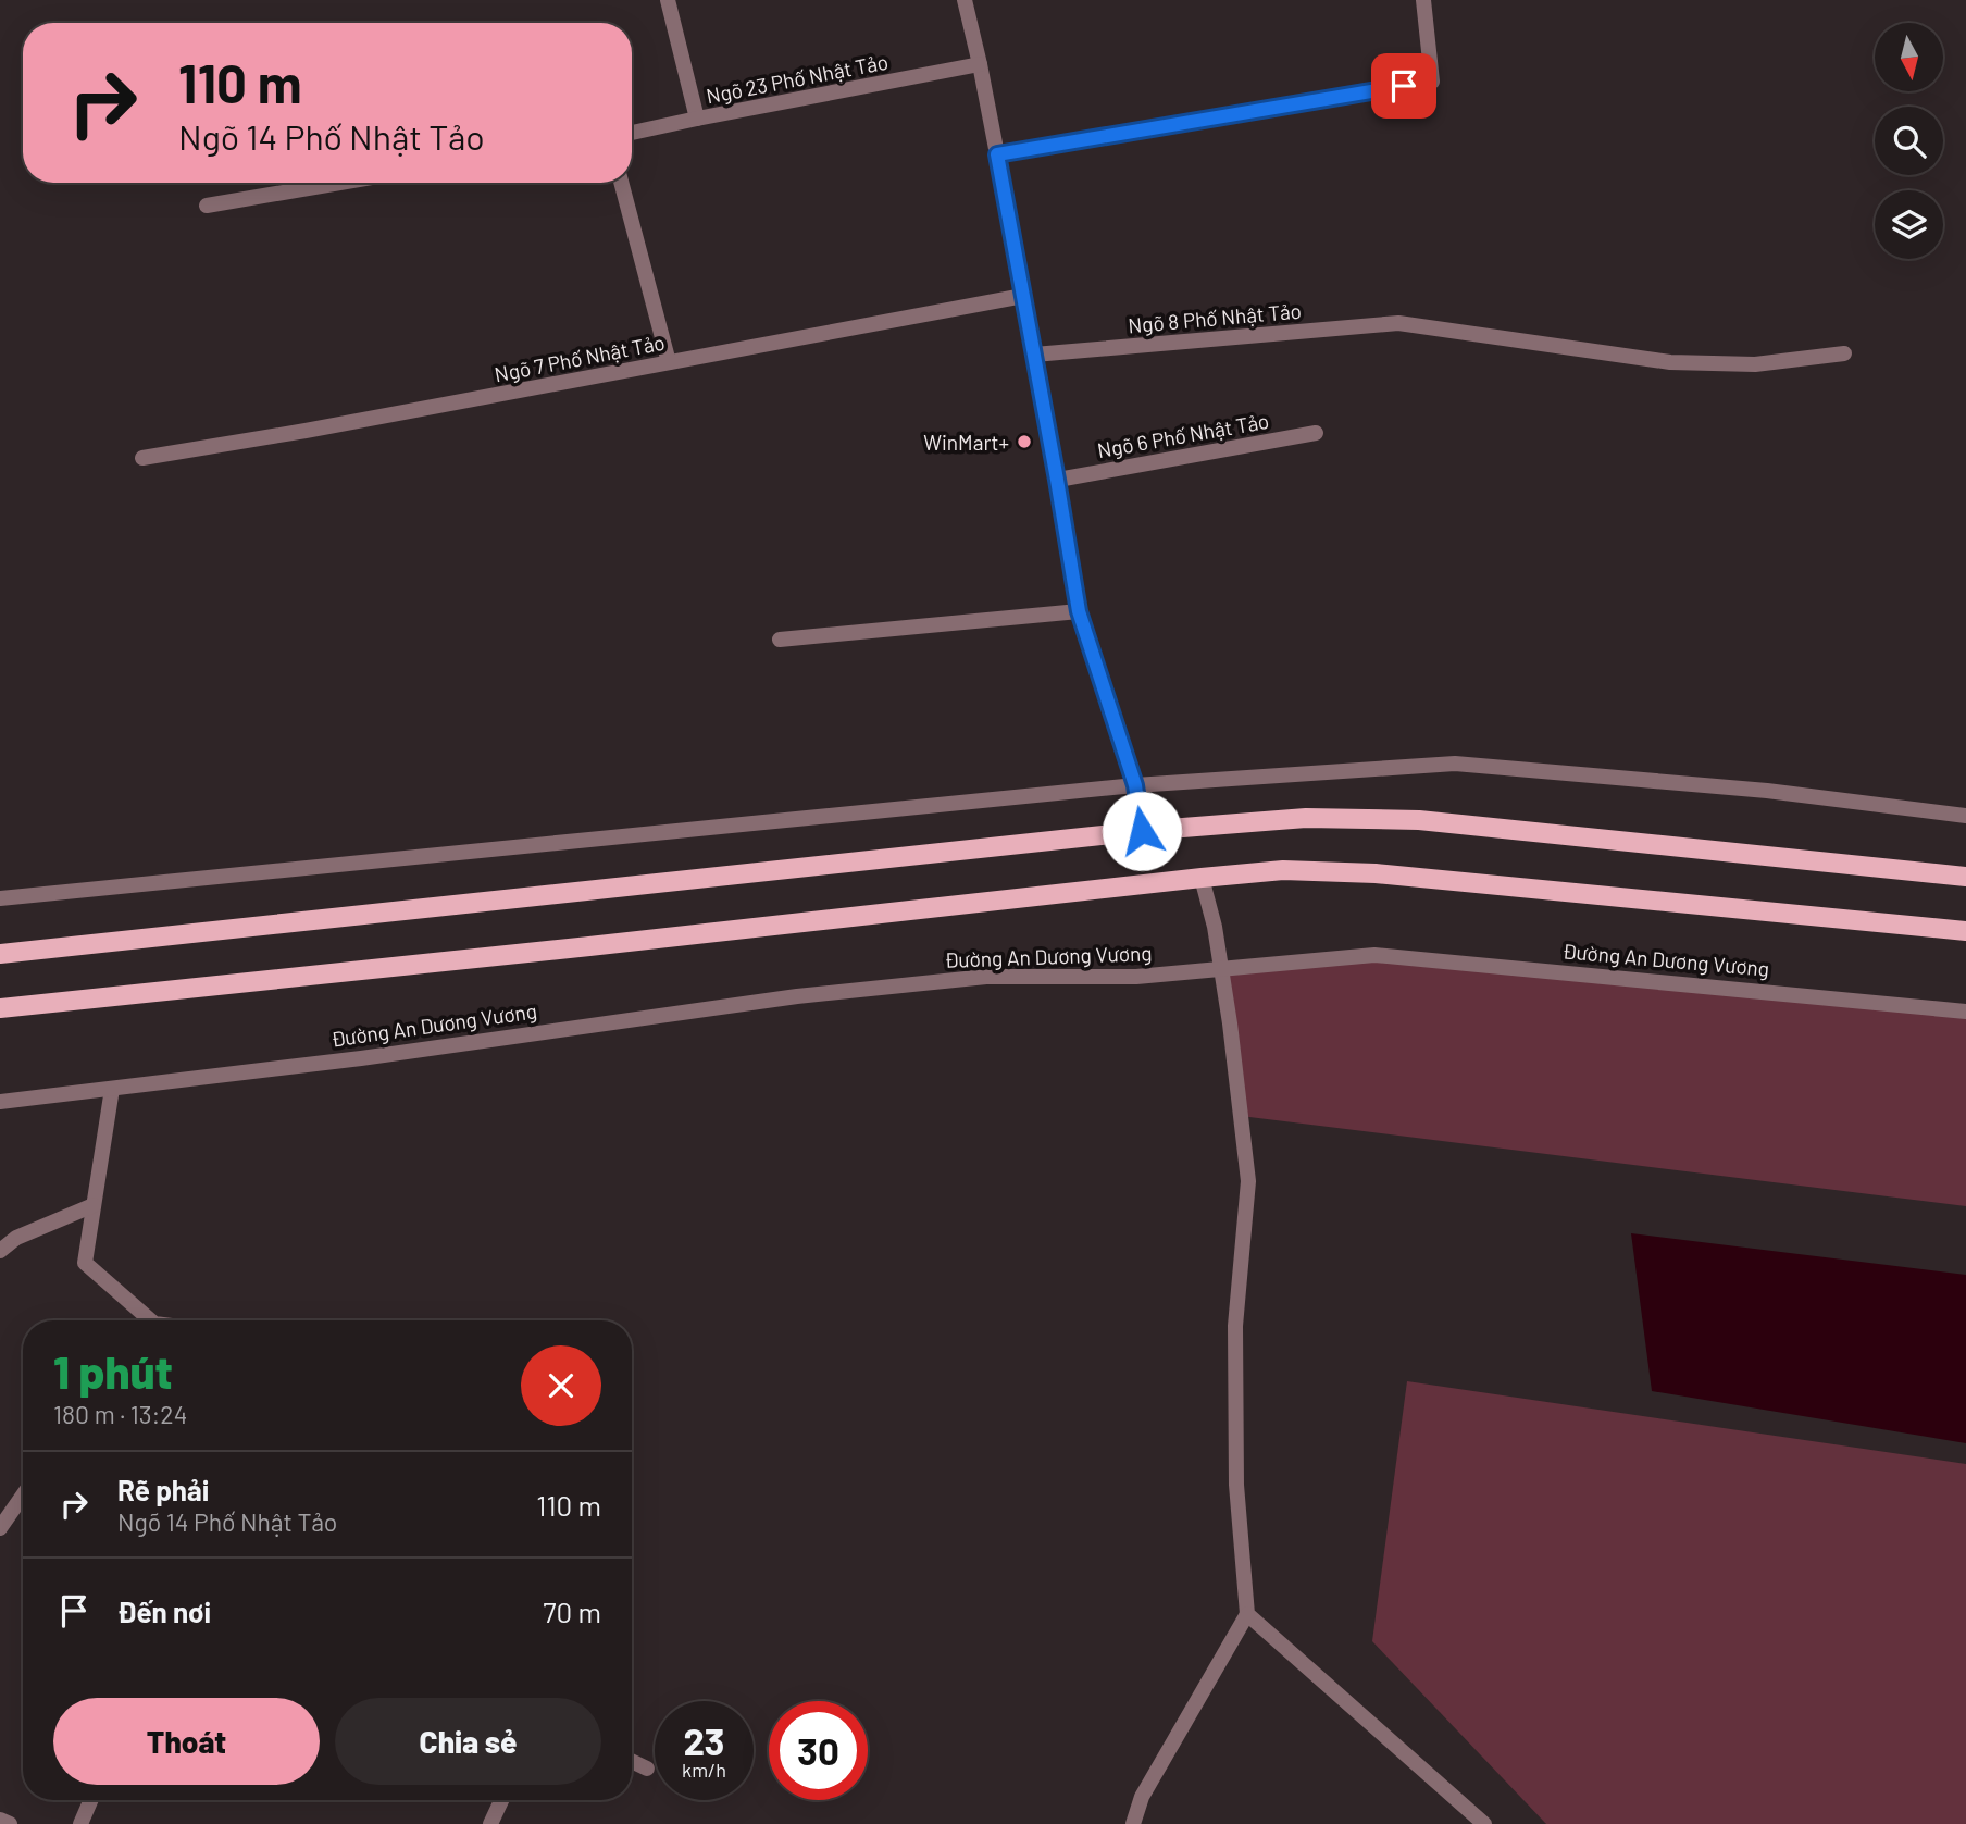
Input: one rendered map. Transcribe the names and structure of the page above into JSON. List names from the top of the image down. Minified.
{"streets":{"street":["Ngõ 23 Phố Nhật Tảo","Ngõ 8 Phố Nhật Tảo","Ngõ 7 Phố Nhật Tảo","Ngõ 6 Phố Nhật Tảo","Đường An Dương Vương"]},"places":["WinMart+"],"north":"bottom","page":{"turn":["110 m","Ngõ 14 Phố Nhật Tảo"],"heading":["1 phút","180 m · 13:24"],"list":[{"name":"Rẽ phải","note":"Ngõ 14 Phố Nhật Tảo","value":"110 m"},{"name":"Đến nơi","value":"70 m"}],"buttons":["Thoát","Chia sẻ"],"speed":"23 km/h","limit":"30"}}
